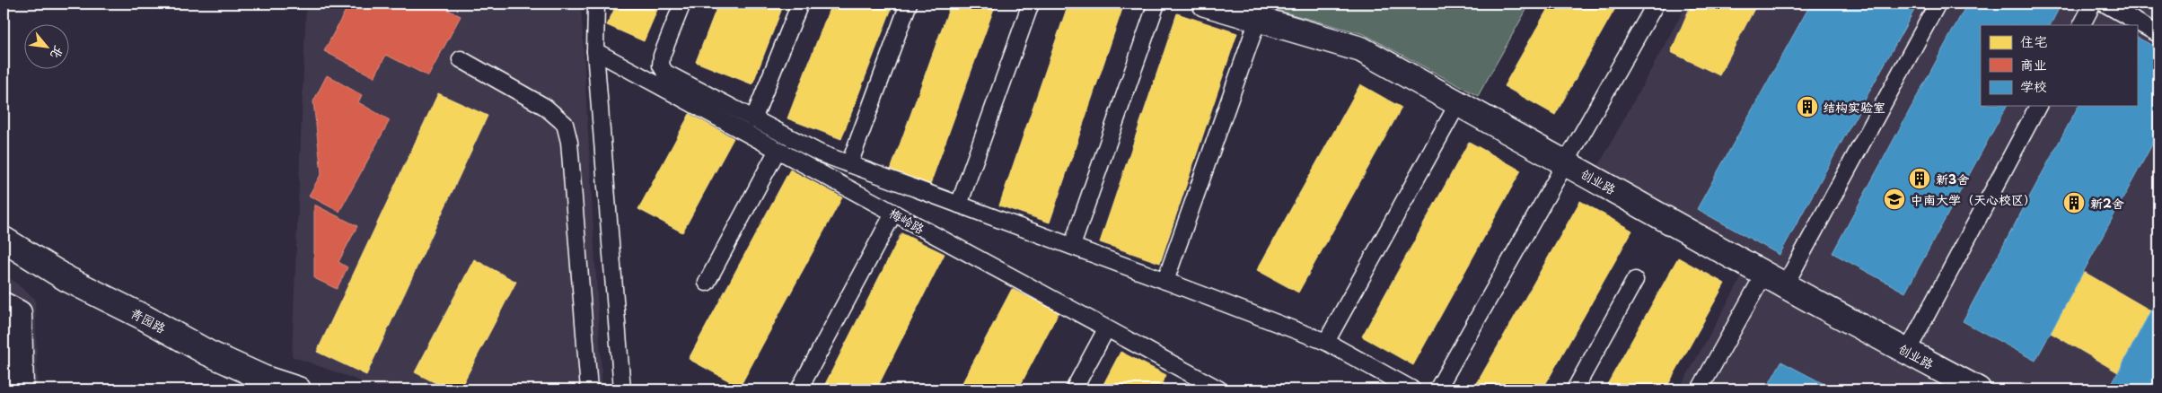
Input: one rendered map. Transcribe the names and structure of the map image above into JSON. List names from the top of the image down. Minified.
{"streets":{"street":["创业路","青园路"],"lane":["梅岭路"]},"places":{"building":["结构实验室","新3舍","新2舍"],"school or university":["中南大学（天心校区）"]},"legend":["住宅","商业","学校"],"north":"bottom right"}
